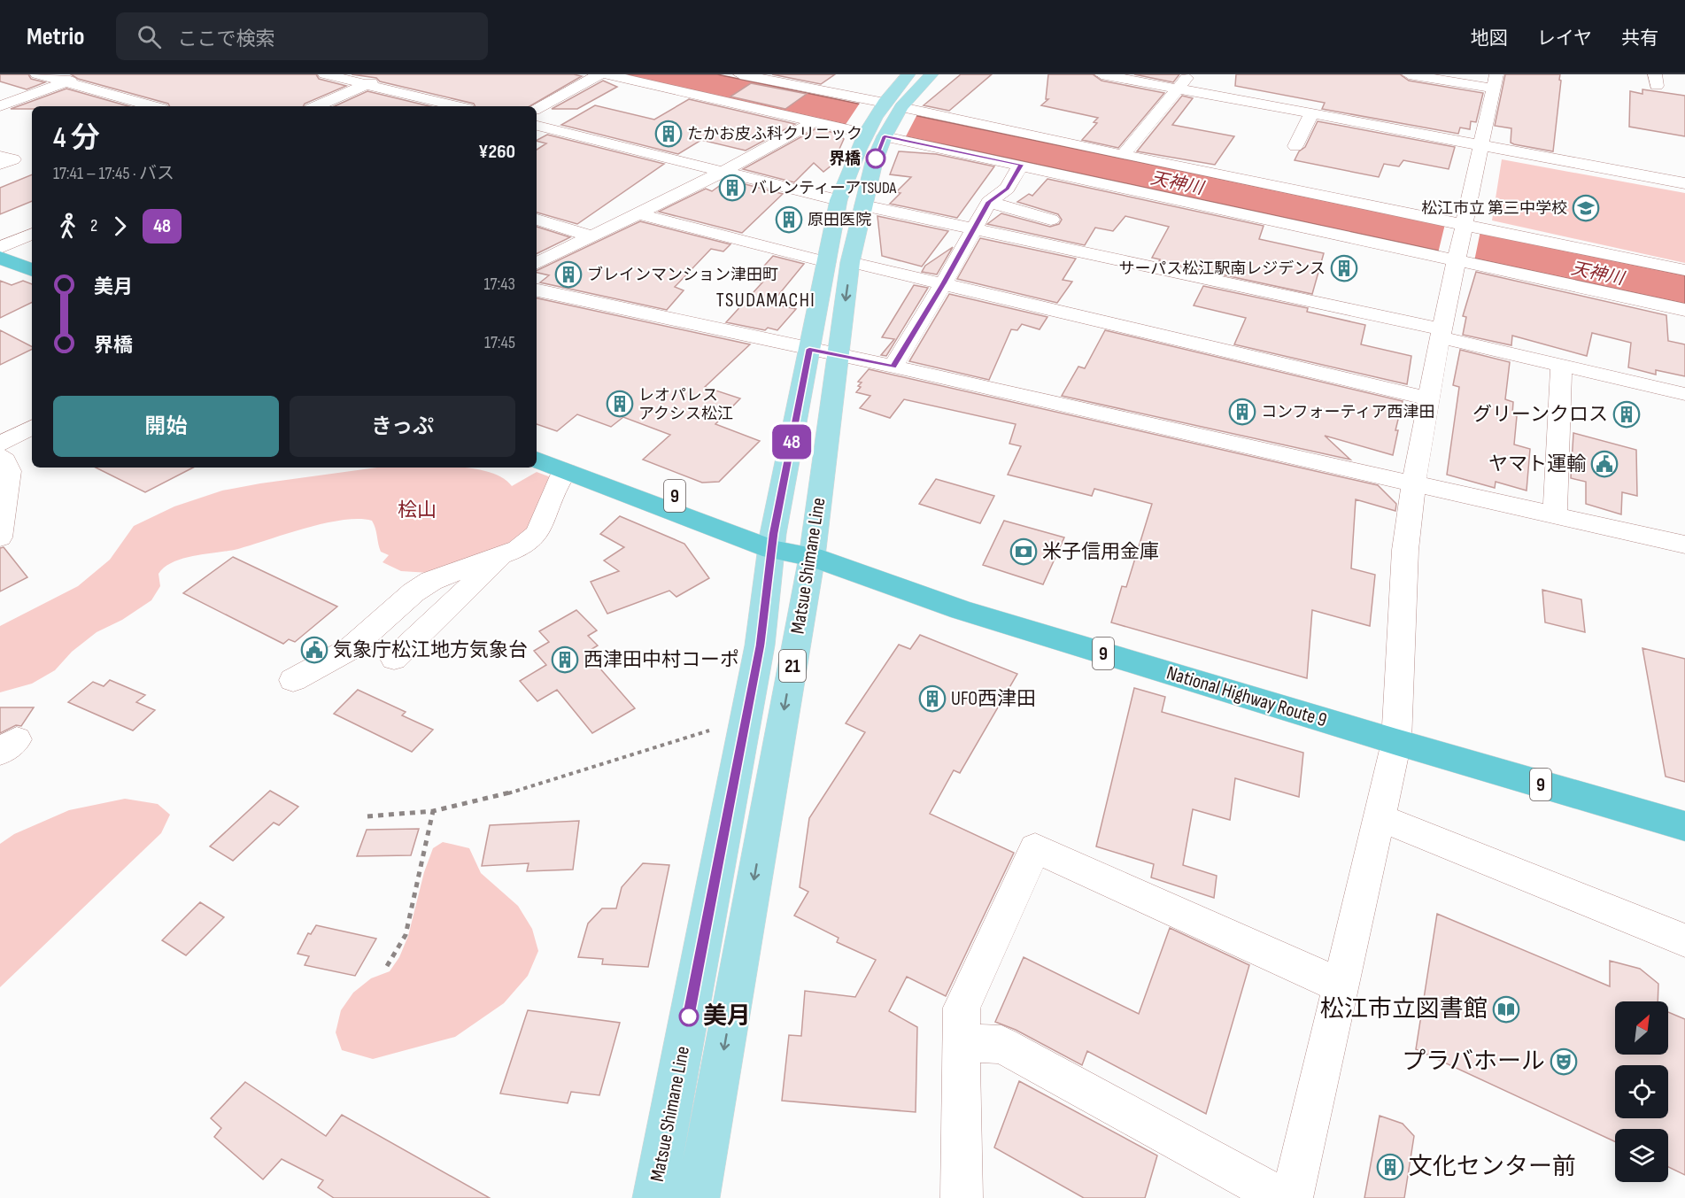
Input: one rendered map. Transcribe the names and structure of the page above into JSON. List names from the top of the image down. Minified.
{"streets":{"highway":["9","National Highway Route 9"],"main road":["Matsue Shimane Line","21"]},"crossings":[["Matsue Shimane Line","National Highway Route 9"]],"districts":["TSUDAMACHI"],"water":["天神川"],"parks":["桧山"],"places":{"building":["たかお皮ふ科クリニック","バレンティーアTSUDA","原田医院","サーパス松江駅南レジデンス","ブレインマンション津田町","レオパレス アクシス松江","コンフォーティア西津田","グリーンクロス","西津田中村コーポ","UFO西津田","文化センター前"],"other":["界橋","美月"],"school or university":["松江市立 第三中学校"],"public building":["ヤマト運輸","気象庁松江地方気象台"],"bank":["米子信用金庫"],"library":["松江市立図書館"],"theatre":["プラバホール"]},"lines":["bus line 48"],"north":"top right","page":{"header":"Metrio","search":"ここで検索","nav":["地図","レイヤ","共有"],"on_map":"48","heading":["4 分","17:41 – 17:45 · バス","¥260"],"legs":["2","48"],"list":[{"name":"美月","value":"17:43"},{"name":"界橋","value":"17:45"}],"buttons":["開始","きっぷ"]}}
